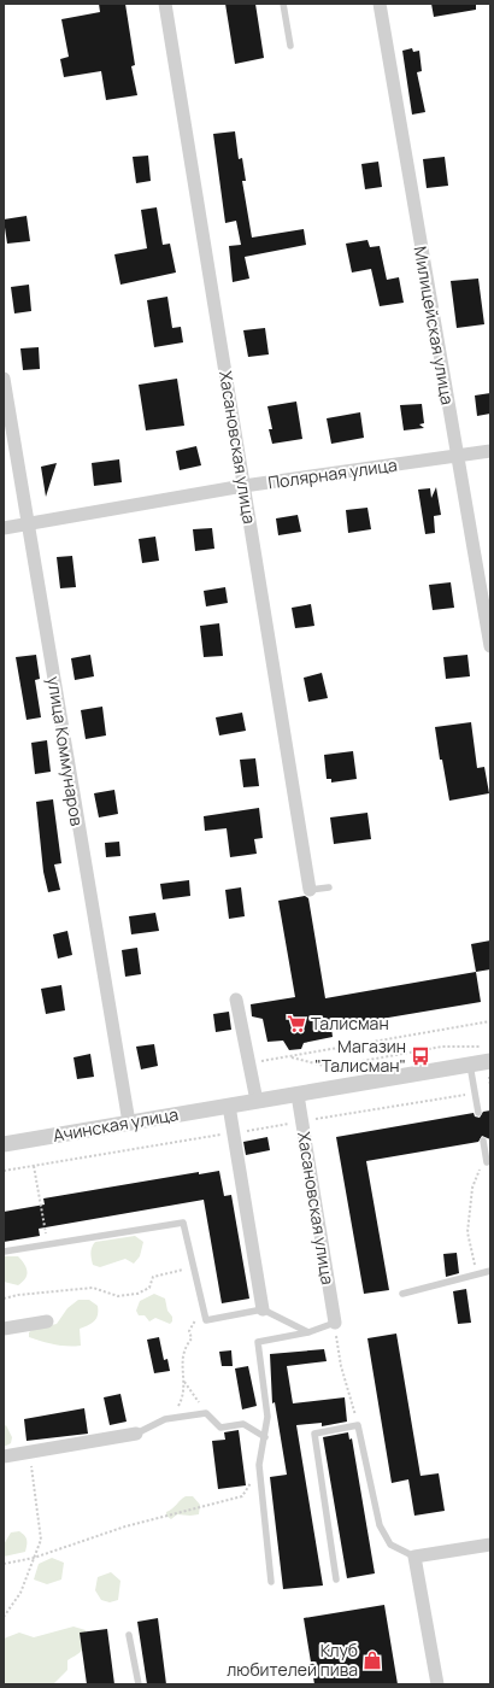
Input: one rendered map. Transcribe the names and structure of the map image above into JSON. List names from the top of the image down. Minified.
{"streets":{"street":["Милицейская улица","Хасановская улица","Полярная улица","улица Коммунаров","Ачинская улица"]},"crossings":[["Милицейская улица","Полярная улица"],["Хасановская улица","Полярная улица"],["Хасановская улица","Ачинская улица"],["Полярная улица","улица Коммунаров"],["улица Коммунаров","Ачинская улица"]],"places":{"supermarket":["Талисман"],"bus stop":["Магазин \"Талисман\""],"shop":["Клуб любителей пива"]}}
